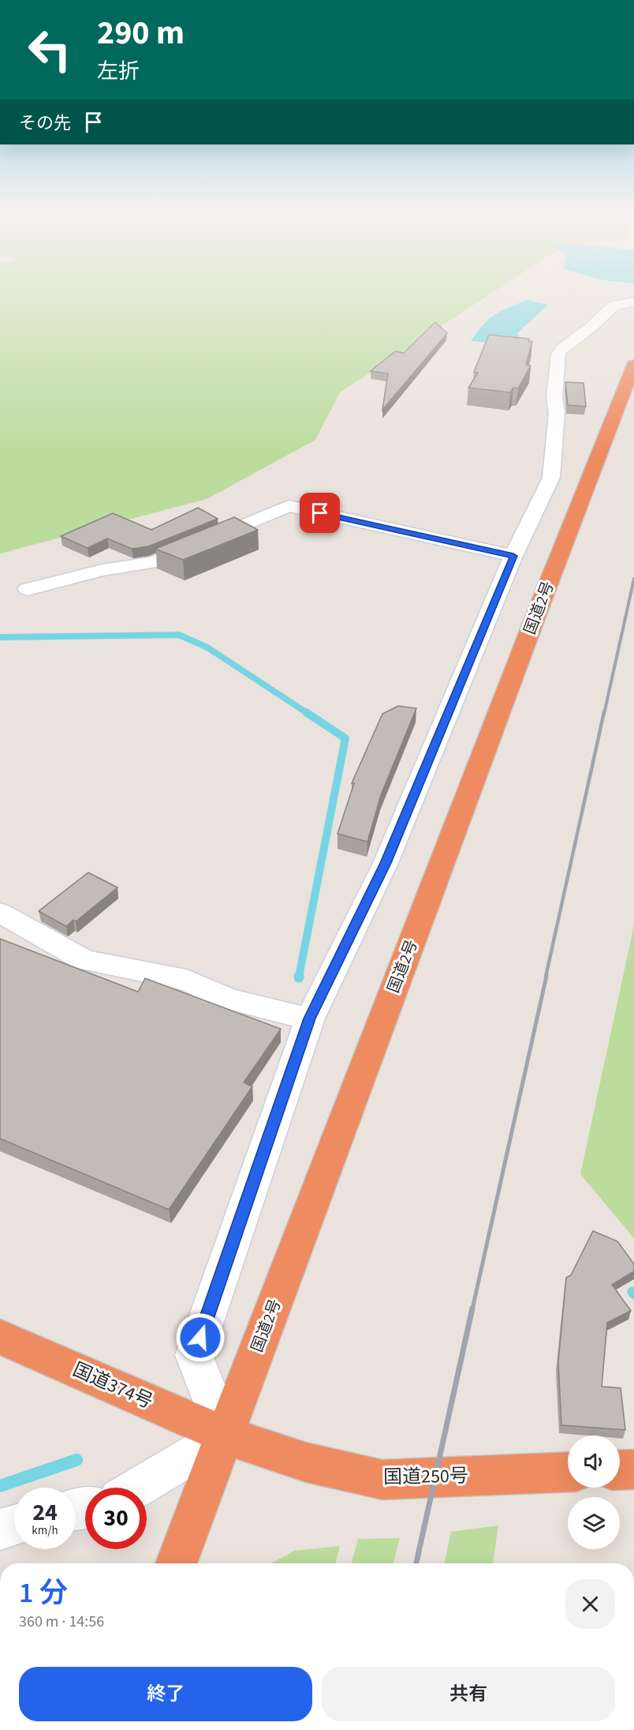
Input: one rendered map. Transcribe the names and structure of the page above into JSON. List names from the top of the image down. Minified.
{"streets":{"highway":["国道2号","国道374号","国道250号"]},"crossings":[["国道2号","国道374号"],["国道2号","国道250号"],["国道374号","国道250号"]],"page":{"turn":["290 m","左折"],"then":"その先","speed":"24 km/h","limit":"30","heading":["1 分","360 m · 14:56"],"buttons":["終了","共有"]}}
